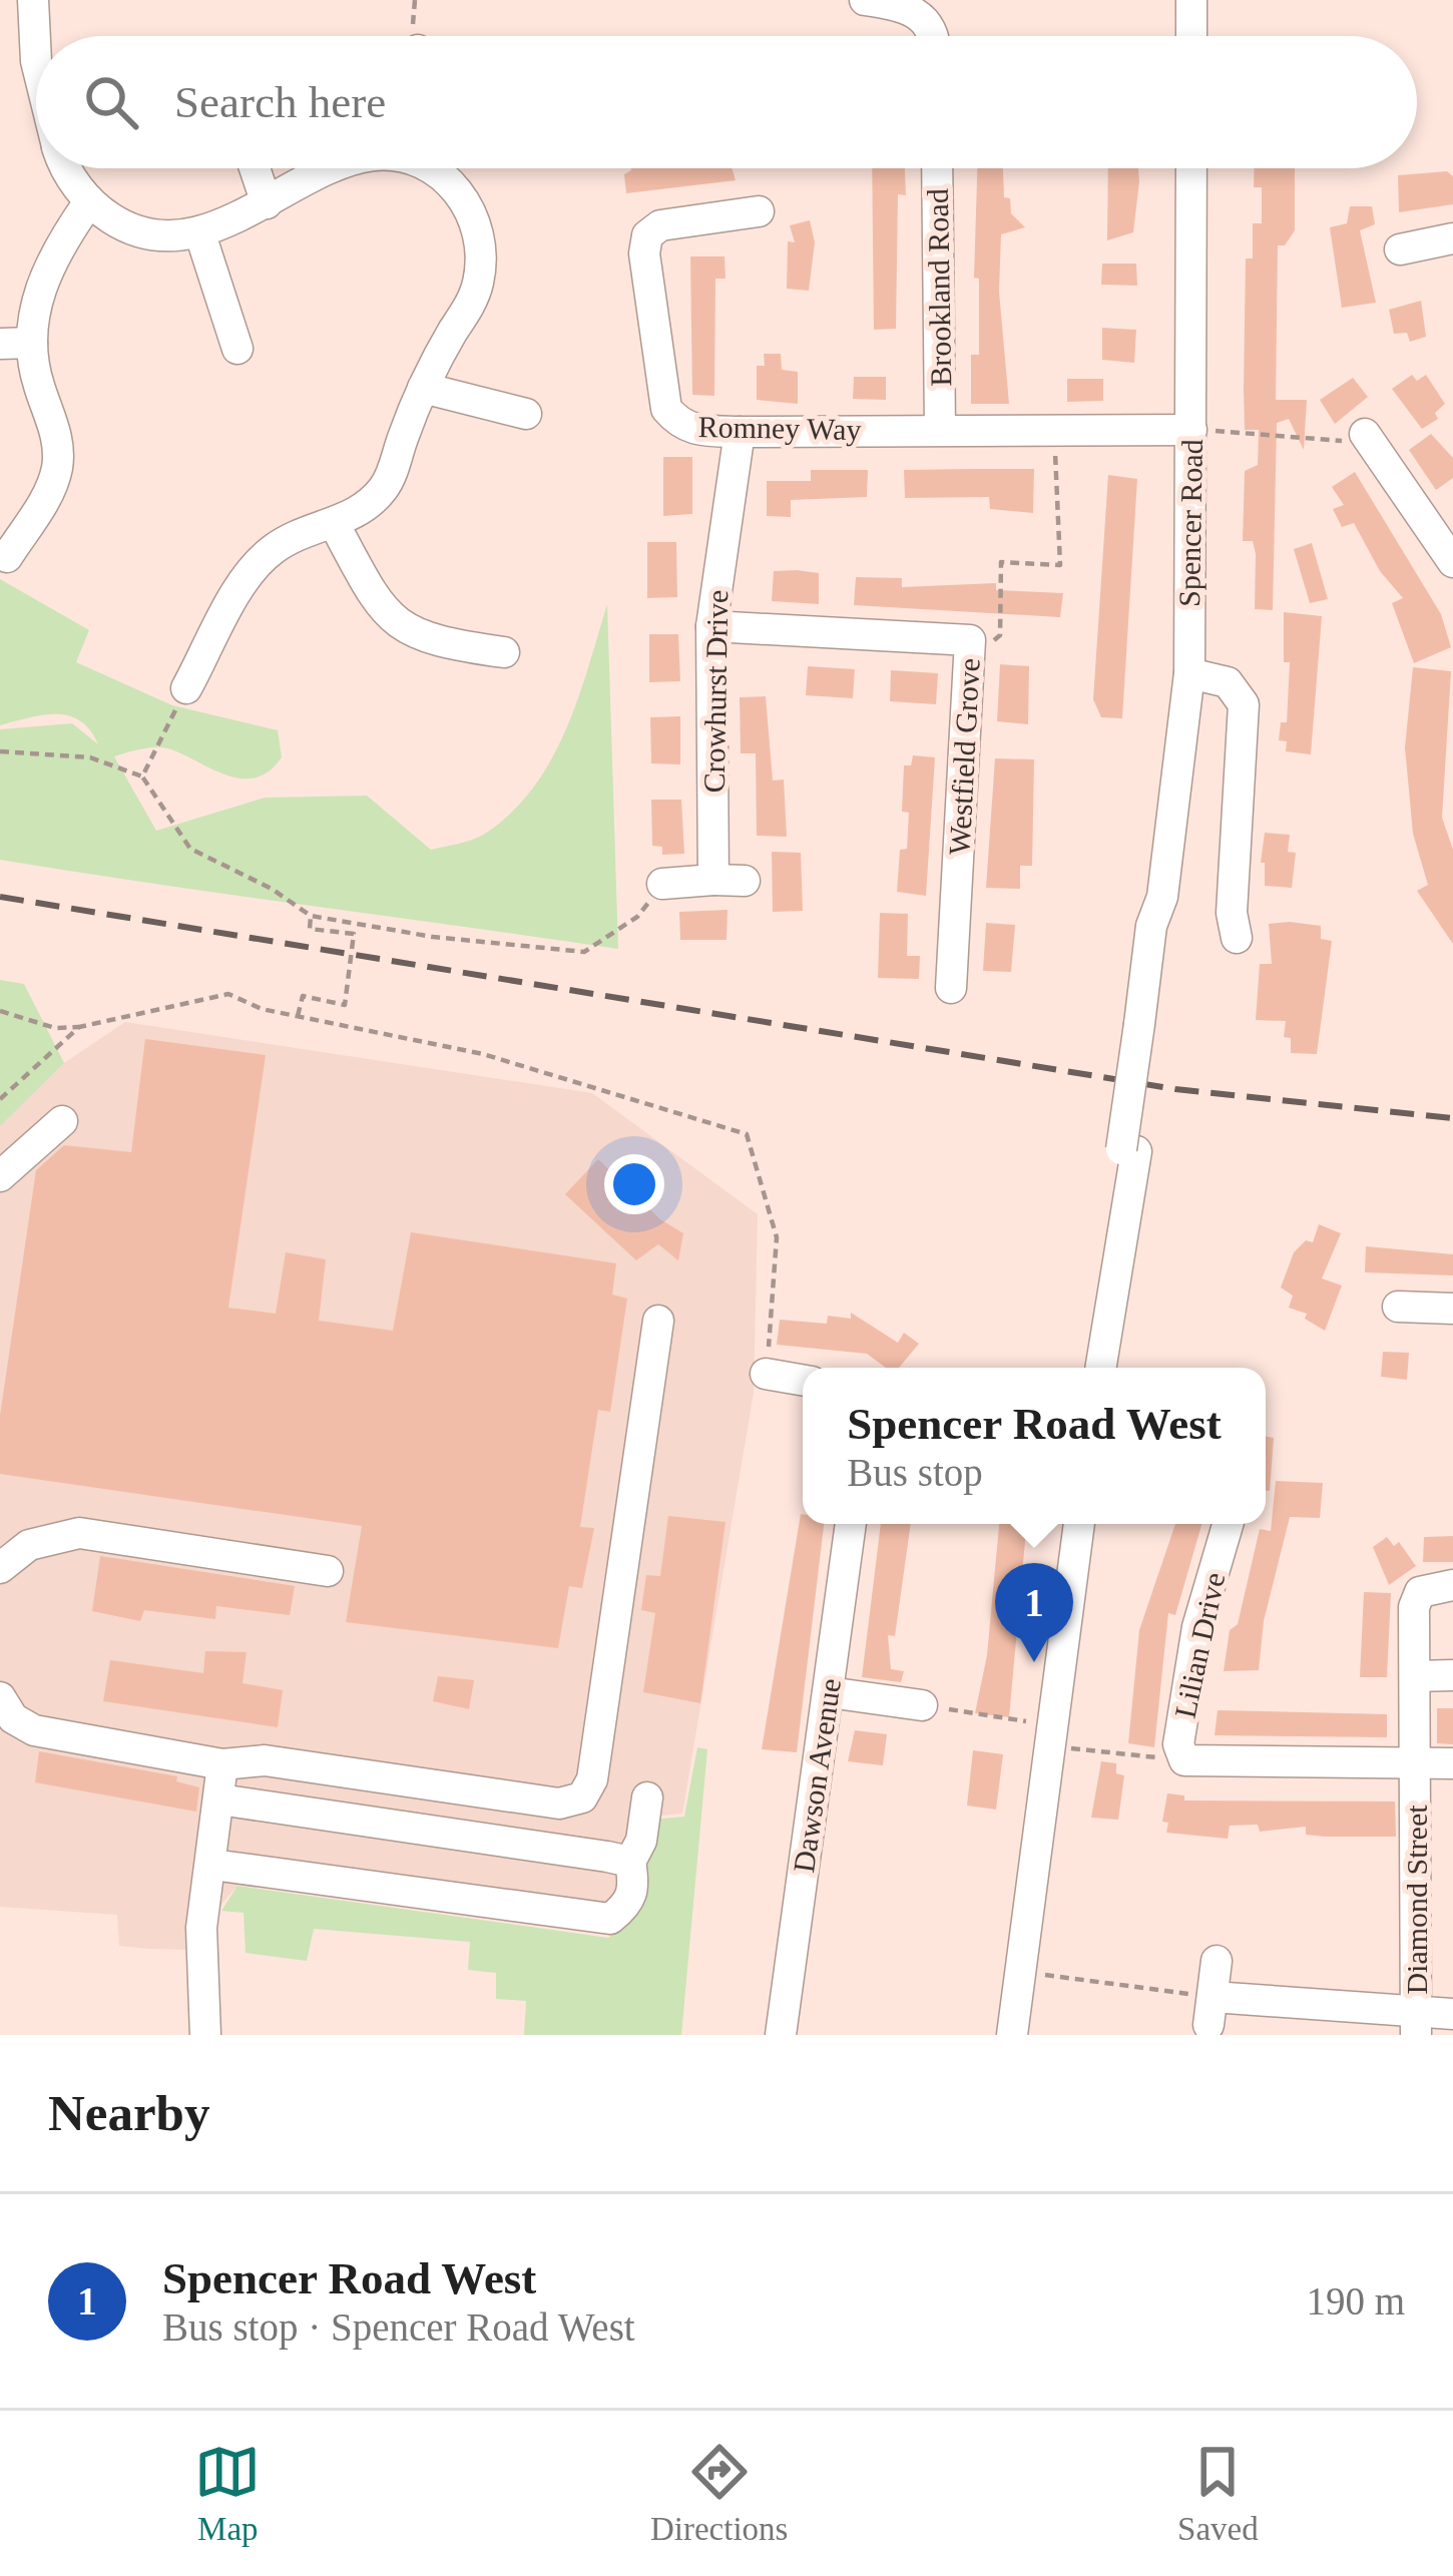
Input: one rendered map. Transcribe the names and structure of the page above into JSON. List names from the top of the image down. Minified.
{"streets":{"street":["Brookland Road","Romney Way","Spencer Road","Crowhurst Drive","Westfield Grove","Lilian Drive","Dawson Avenue","Diamond Street"]},"crossings":[["Brookland Road","Romney Way"],["Romney Way","Spencer Road"],["Romney Way","Crowhurst Drive"],["Crowhurst Drive","Westfield Grove"],["Lilian Drive","Diamond Street"]],"page":{"search":"Search here","popup":["Spencer Road West","Bus stop"],"pins":"1","heading":"Nearby","list":[{"mark":"1","name":"Spencer Road West","note":"Bus stop · Spencer Road West","value":"190 m"}],"nav":["Map","Directions","Saved"]}}
